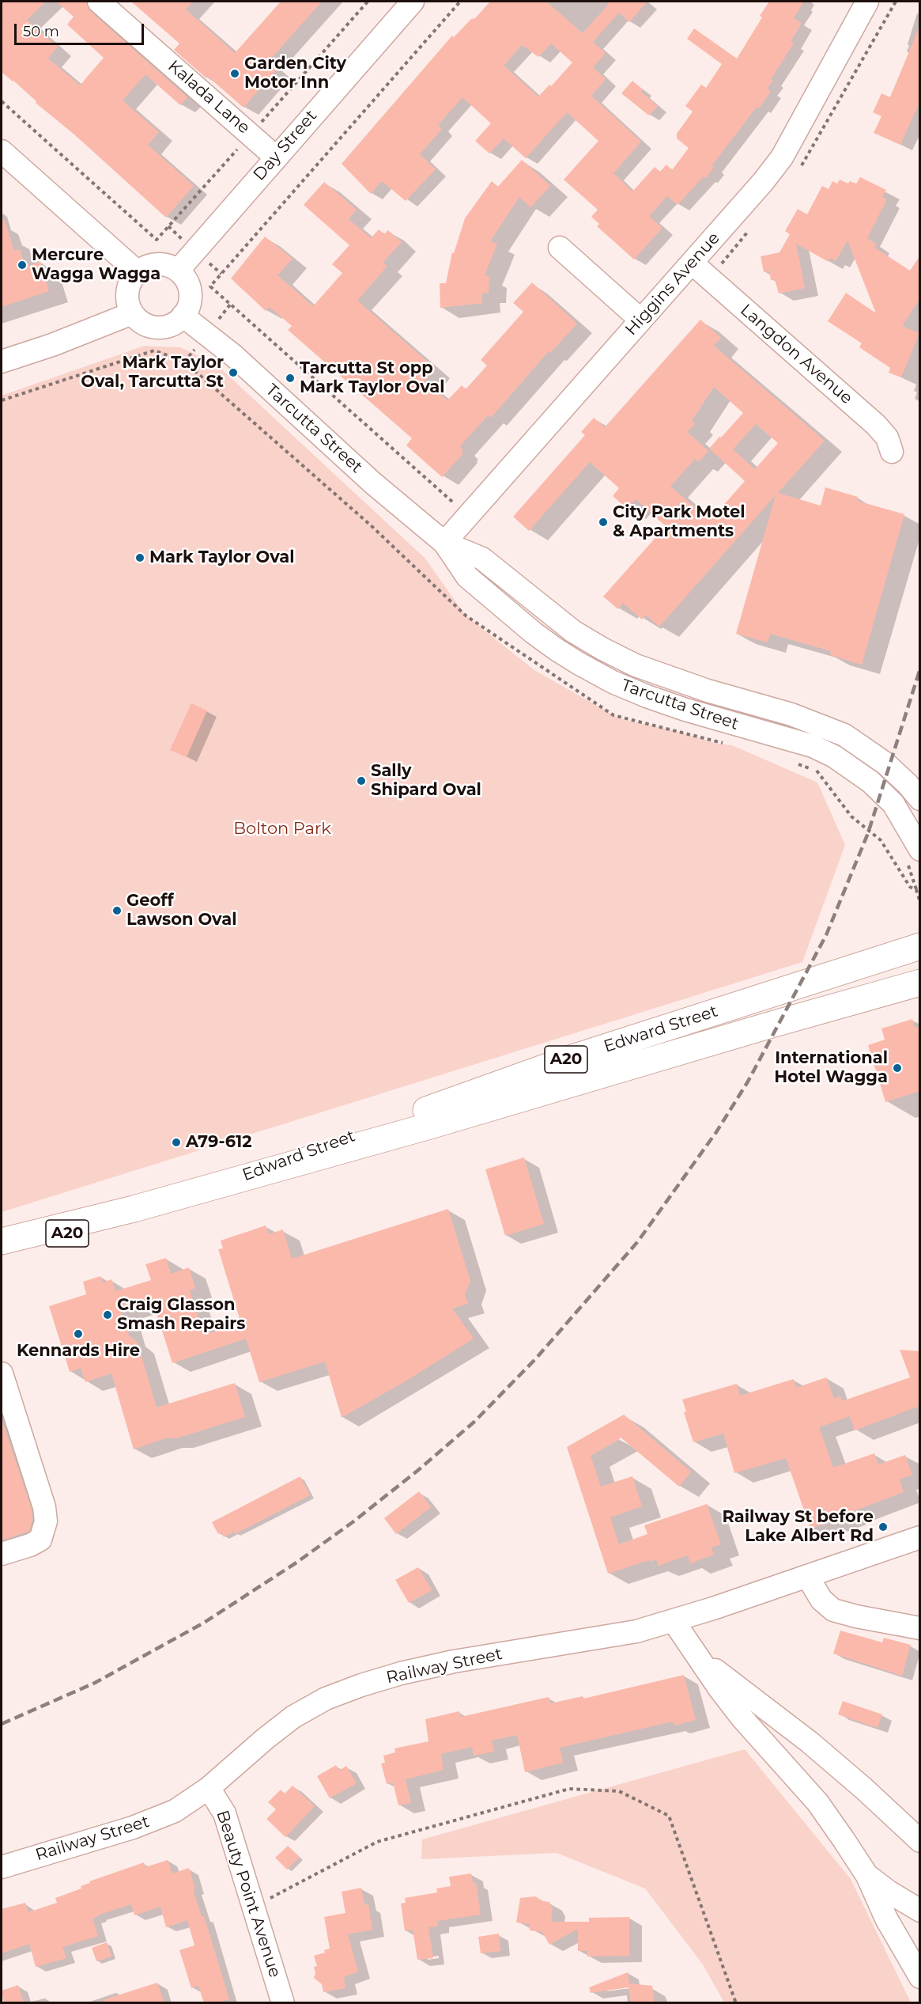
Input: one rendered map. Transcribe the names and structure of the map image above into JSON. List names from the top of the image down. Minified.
{"streets":{"highway":["Edward Street","A20"],"street":["Kalada Lane","Day Street","Higgins Avenue","Langdon Avenue","Tarcutta Street","Railway Street","Beauty Point Avenue"]},"crossings":[["Kalada Lane","Day Street"],["Day Street","Tarcutta Street"],["Higgins Avenue","Langdon Avenue"],["Higgins Avenue","Tarcutta Street"],["Railway Street","Beauty Point Avenue"]],"parks":["Bolton Park"],"places":["Garden City Motor Inn","Mercure Wagga Wagga","Mark Taylor Oval, Tarcutta St","Tarcutta St opp Mark Taylor Oval","City Park Motel & Apartments","Mark Taylor Oval","Sally Shipard Oval","Geoff Lawson Oval","International Hotel Wagga","A79-612","Craig Glasson Smash Repairs","Kennards Hire","Railway St before Lake Albert Rd"],"scale_bar":"50 m"}
